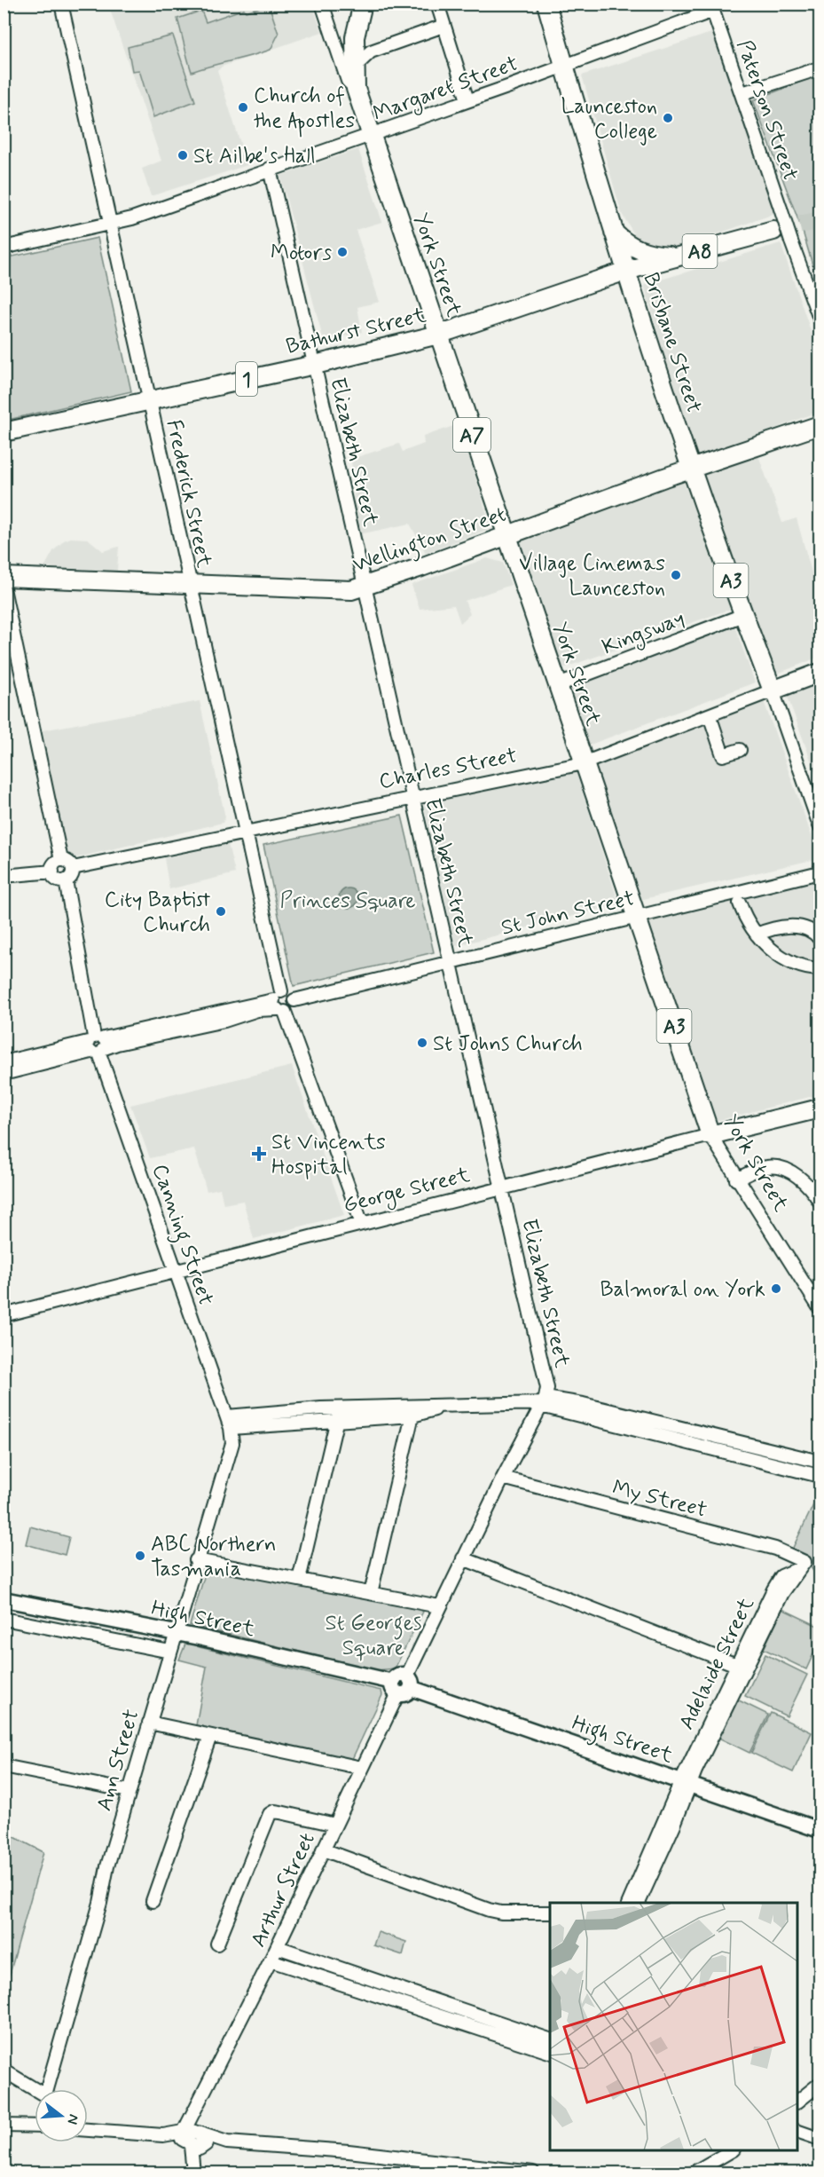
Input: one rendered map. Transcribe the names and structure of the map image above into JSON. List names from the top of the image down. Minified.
{"streets":{"highway":["A8","York Street","Bathurst Street","Brisbane Street","1","A7","Wellington Street","A3","Charles Street","George Street"],"main road":["High Street"],"street":["Margaret Street","Paterson Street","Elizabeth Street","Frederick Street","Kingsway","St John Street","Canning Street","My Street","Adelaide Street","Ann Street","Arthur Street"]},"crossings":[["Margaret Street","Paterson Street"],["Margaret Street","York Street"],["Margaret Street","Brisbane Street"],["Margaret Street","Elizabeth Street"],["Margaret Street","Frederick Street"],["York Street","Bathurst Street"],["York Street","A7"],["York Street","Wellington Street"],["York Street","Kingsway"],["York Street","Charles Street"],["York Street","St John Street"],["York Street","George Street"],["Bathurst Street","Brisbane Street"],["Bathurst Street","Elizabeth Street"],["Bathurst Street","Frederick Street"],["Brisbane Street","Wellington Street"],["Brisbane Street","Kingsway"],["Brisbane Street","Charles Street"],["Elizabeth Street","Wellington Street"],["Elizabeth Street","Charles Street"],["Elizabeth Street","St John Street"],["Elizabeth Street","George Street"],["Elizabeth Street","Arthur Street"],["Frederick Street","Wellington Street"],["Frederick Street","Charles Street"],["Frederick Street","St John Street"],["Frederick Street","George Street"],["Charles Street","Canning Street"],["George Street","Canning Street"],["Canning Street","Ann Street"],["My Street","Adelaide Street"],["My Street","Arthur Street"],["High Street","Adelaide Street"],["High Street","Ann Street"],["High Street","Arthur Street"]],"parks":["Princes Square","St Georges Square"],"places":{"other":["Church of the Apostles","Launceston College","St Ailbe's Hall","Motors","Village Cinemas Launceston","City Baptist Church","St Johns Church","Balmoral on York","ABC Northern Tasmania"],"health":["St Vincents Hospital"]},"north":"right"}
